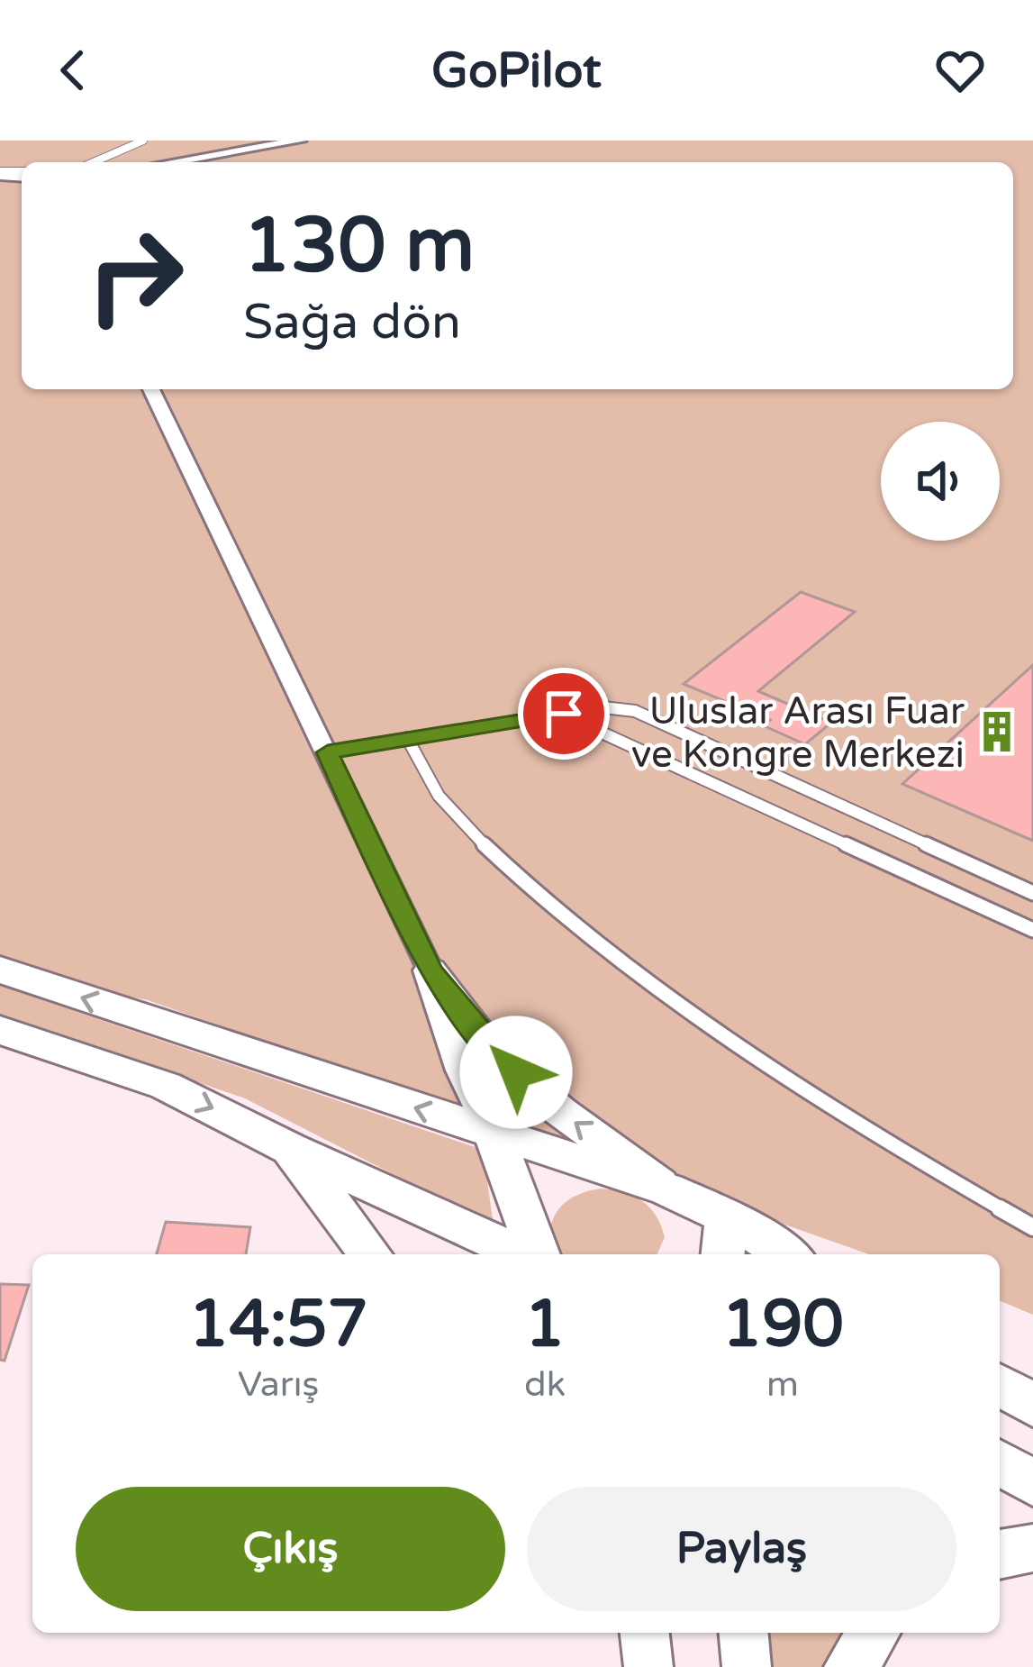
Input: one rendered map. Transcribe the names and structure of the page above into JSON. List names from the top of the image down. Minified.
{"places":{"building":["Uluslar Arası Fuar ve Kongre Merkezi"]},"page":{"header":"GoPilot","turn":["130 m","Sağa dön"],"eta":["14:57","Varış","1","dk","190","m"],"buttons":["Çıkış","Paylaş"]}}
